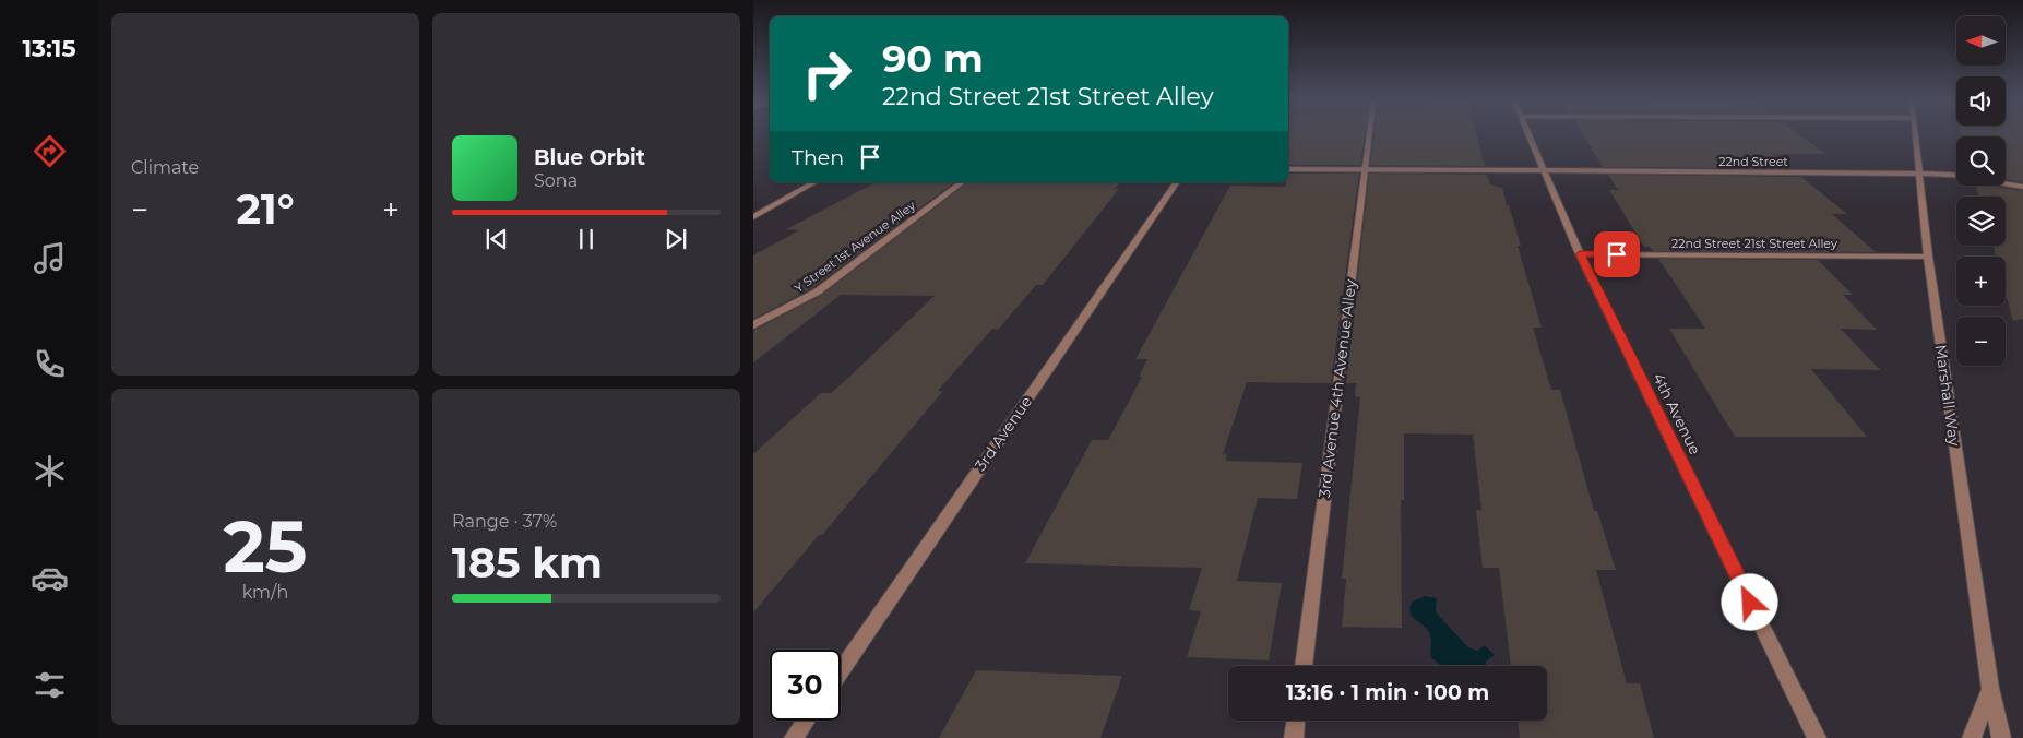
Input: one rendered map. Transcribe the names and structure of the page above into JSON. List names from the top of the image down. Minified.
{"streets":{"street":["22nd Street","22nd Street 21st Street Alley","Y Street 1st Avenue Alley","3rd Avenue 4th Avenue Alley","Marshall Way","4th Avenue","3rd Avenue"]},"crossings":[["22nd Street","3rd Avenue 4th Avenue Alley"],["22nd Street","Marshall Way"],["22nd Street","4th Avenue"],["22nd Street 21st Street Alley","Marshall Way"],["22nd Street 21st Street Alley","4th Avenue"]],"north":"left","page":{"tabs":"13:15","tile":["Climate",["25","km/h"],["Range · 37%","185 km"]],"map_buttons":["+","−"],"turn":["90 m","22nd Street 21st Street Alley"],"then":"Then","song":["Blue Orbit","Sona"],"heat":["−","21°","+"],"limit":"30","trip":"13:16 · 1 min · 100 m"}}
